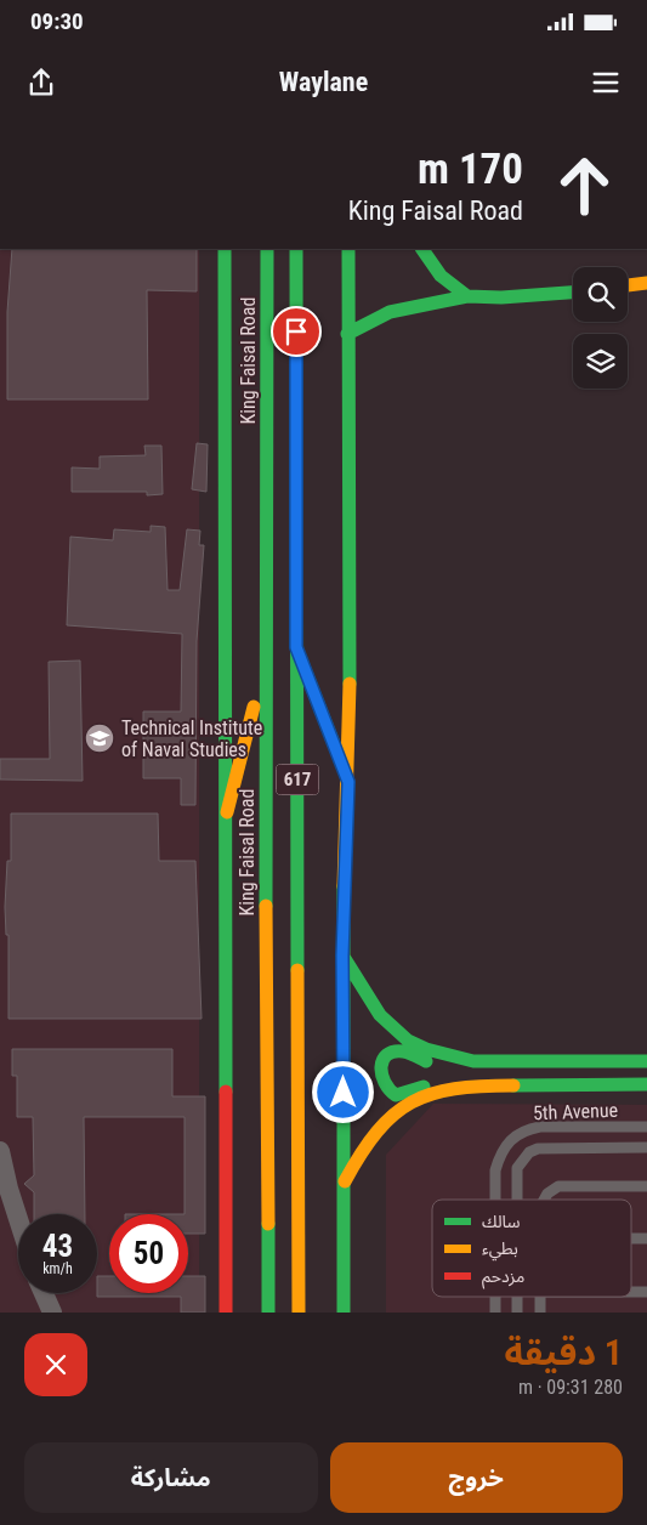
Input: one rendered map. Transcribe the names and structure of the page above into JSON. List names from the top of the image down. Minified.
{"streets":{"main road":["King Faisal Road","617"],"lane":["5th Avenue"]},"places":{"school or university":["Technical Institute of Naval Studies"]},"legend":["سالك","بطيء","مزدحم"],"page":{"status":"09:30","header":"Waylane","turn":["170 m","King Faisal Road"],"speed":"43 km/h","limit":"50","heading":["1 دقيقة","280 m · 09:31"],"buttons":["خروج","مشاركة"]}}
